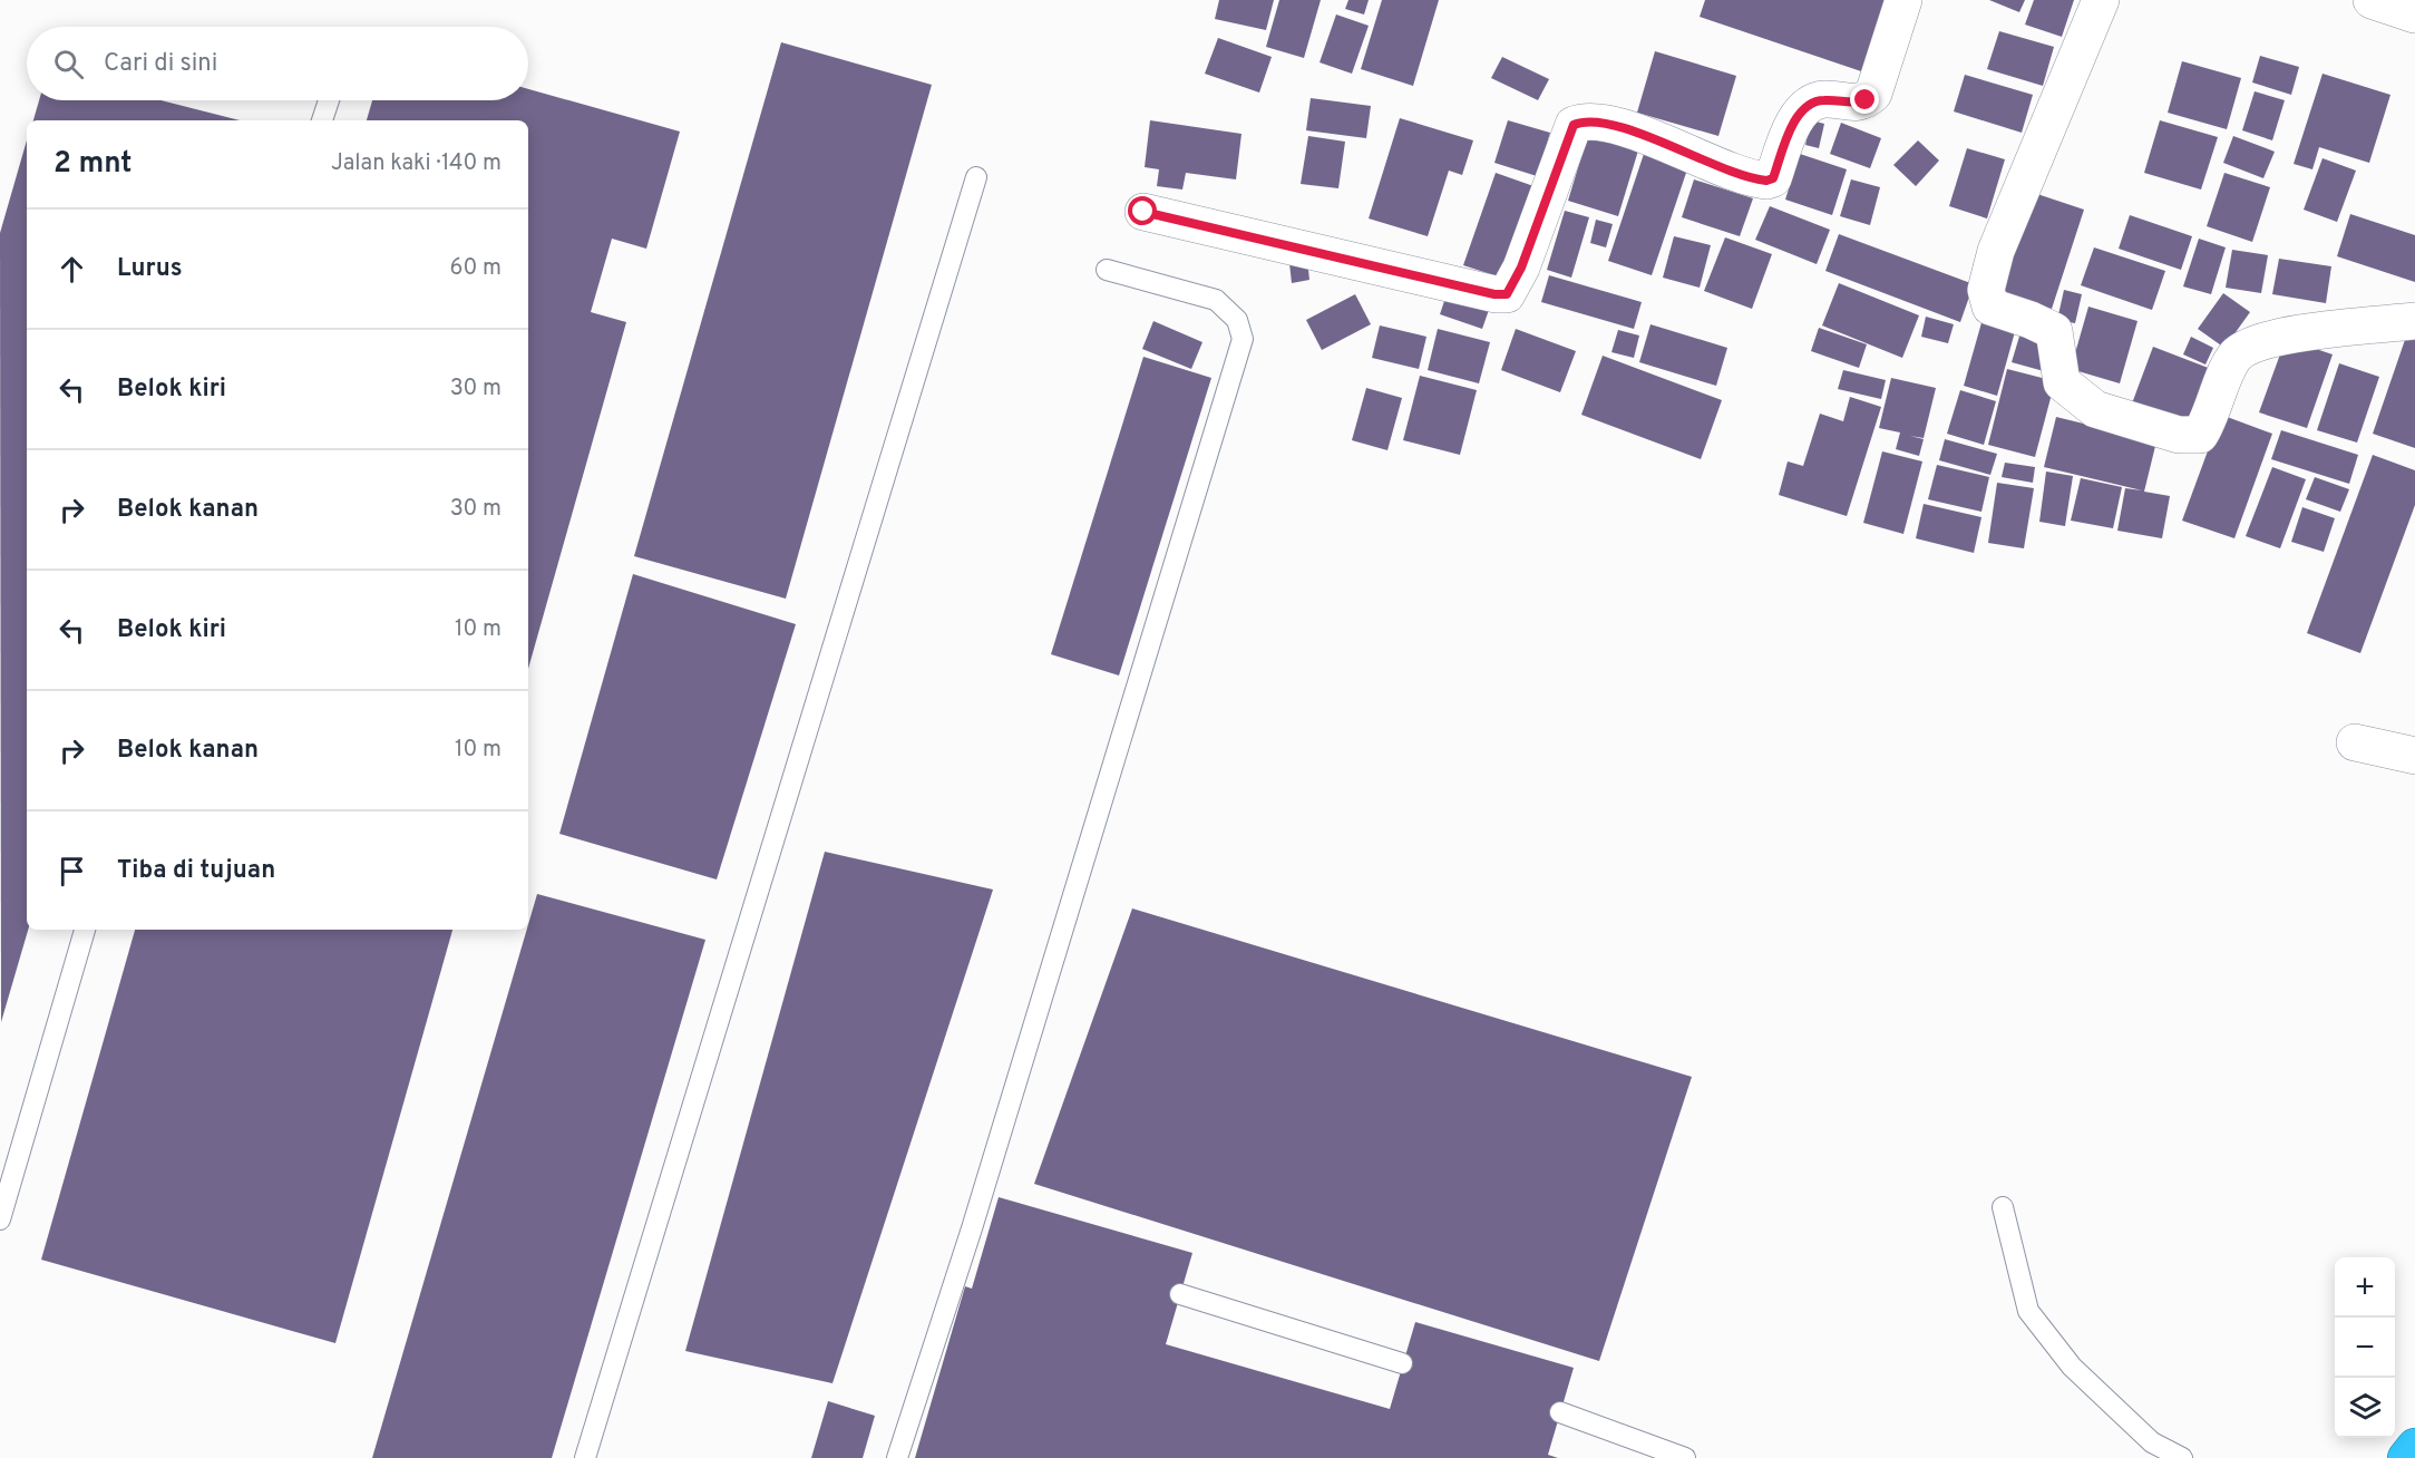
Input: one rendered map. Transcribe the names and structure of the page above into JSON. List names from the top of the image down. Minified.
{"page":{"search":"Cari di sini","heading":["2 mnt","Jalan kaki · 140 m"],"list":[["Lurus","60 m"],["Belok kiri","30 m"],["Belok kanan","30 m"],["Belok kiri","10 m"],["Belok kanan","10 m"],"Tiba di tujuan"],"map_buttons":["+","−"]}}
